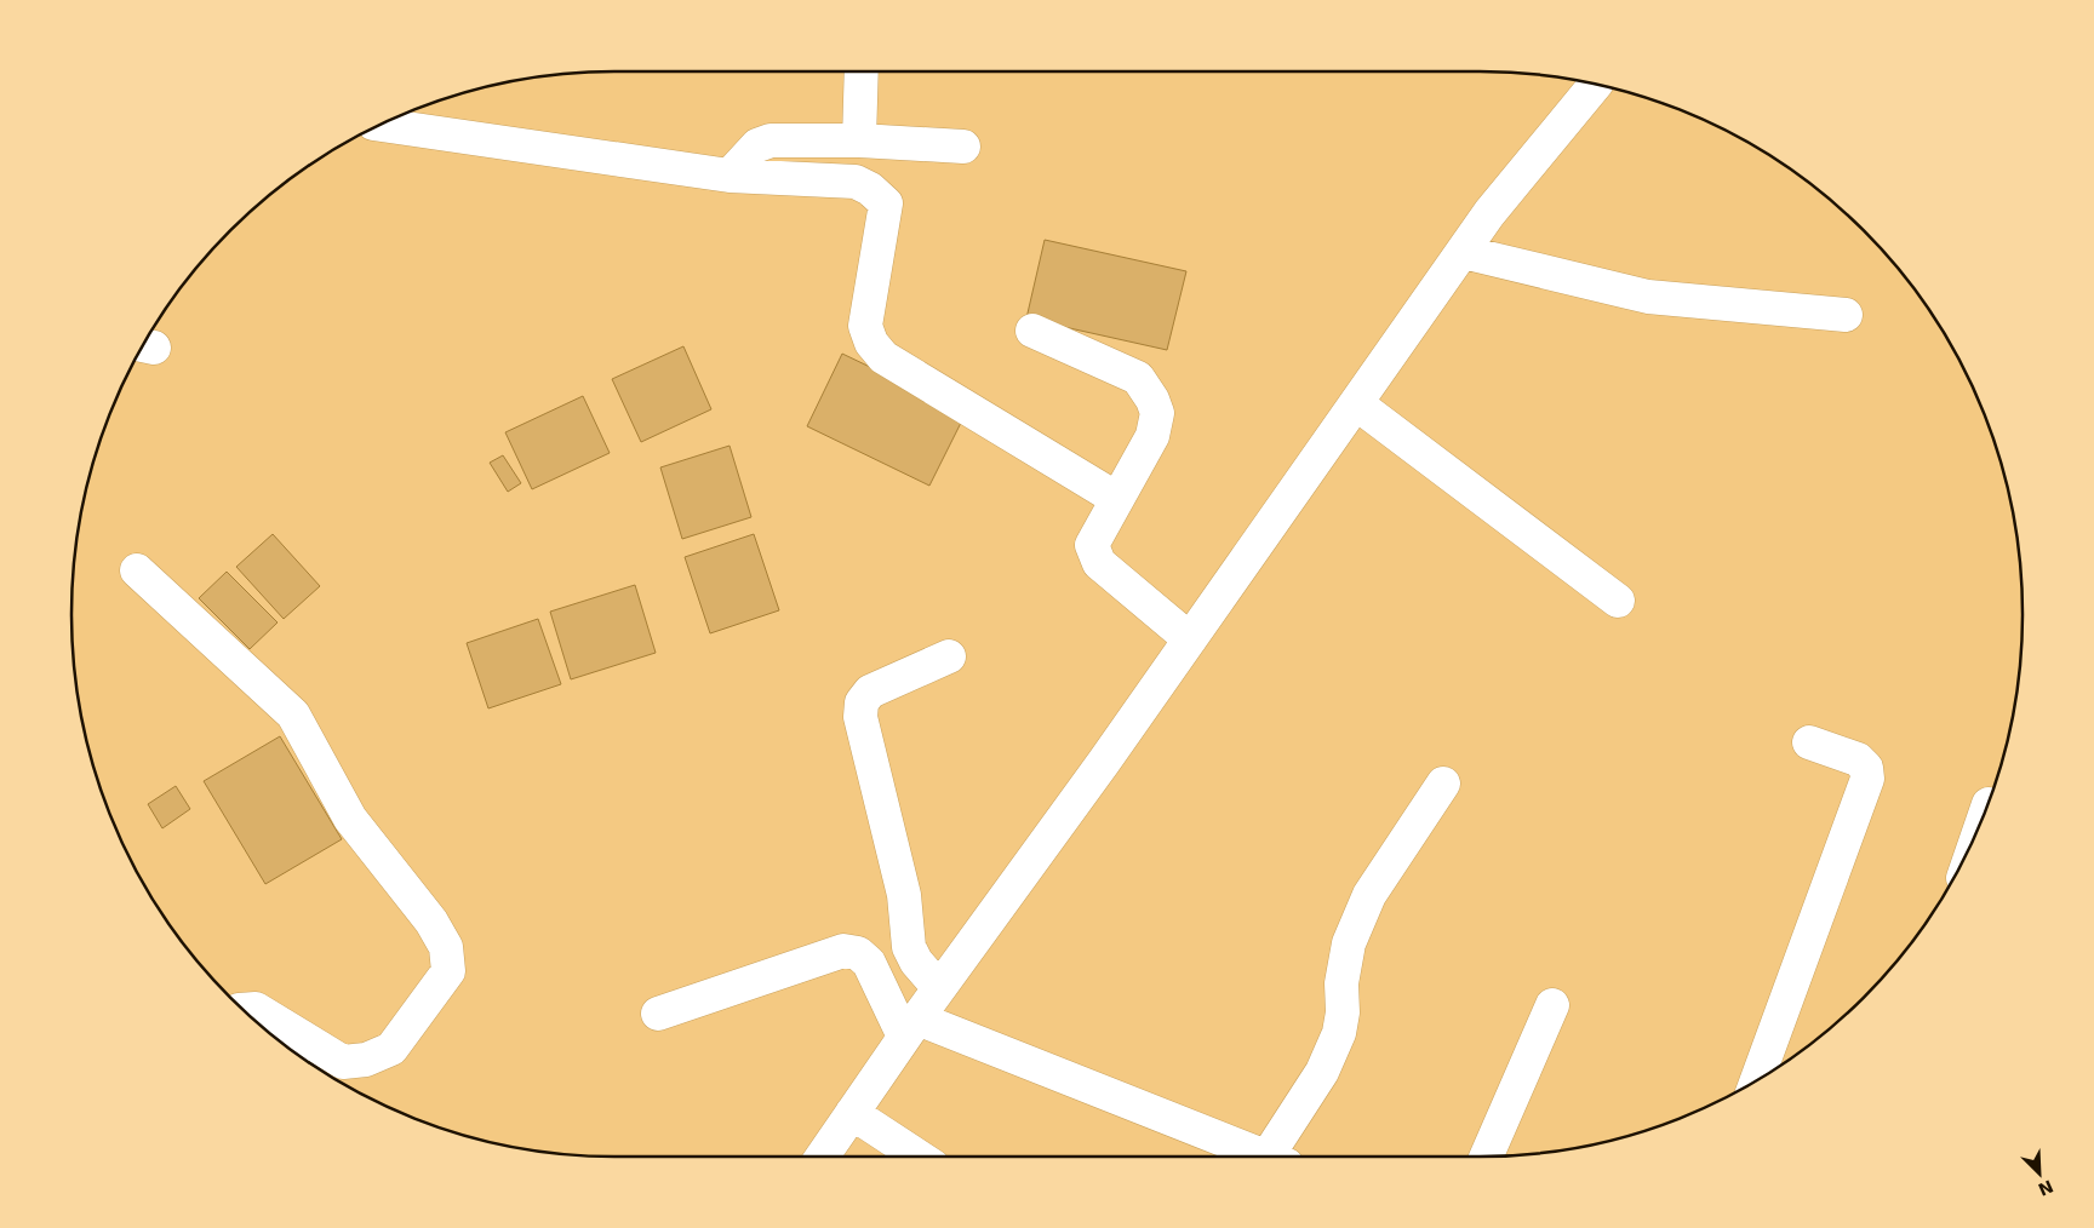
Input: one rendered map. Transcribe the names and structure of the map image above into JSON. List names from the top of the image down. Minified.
{"north":"bottom right"}
